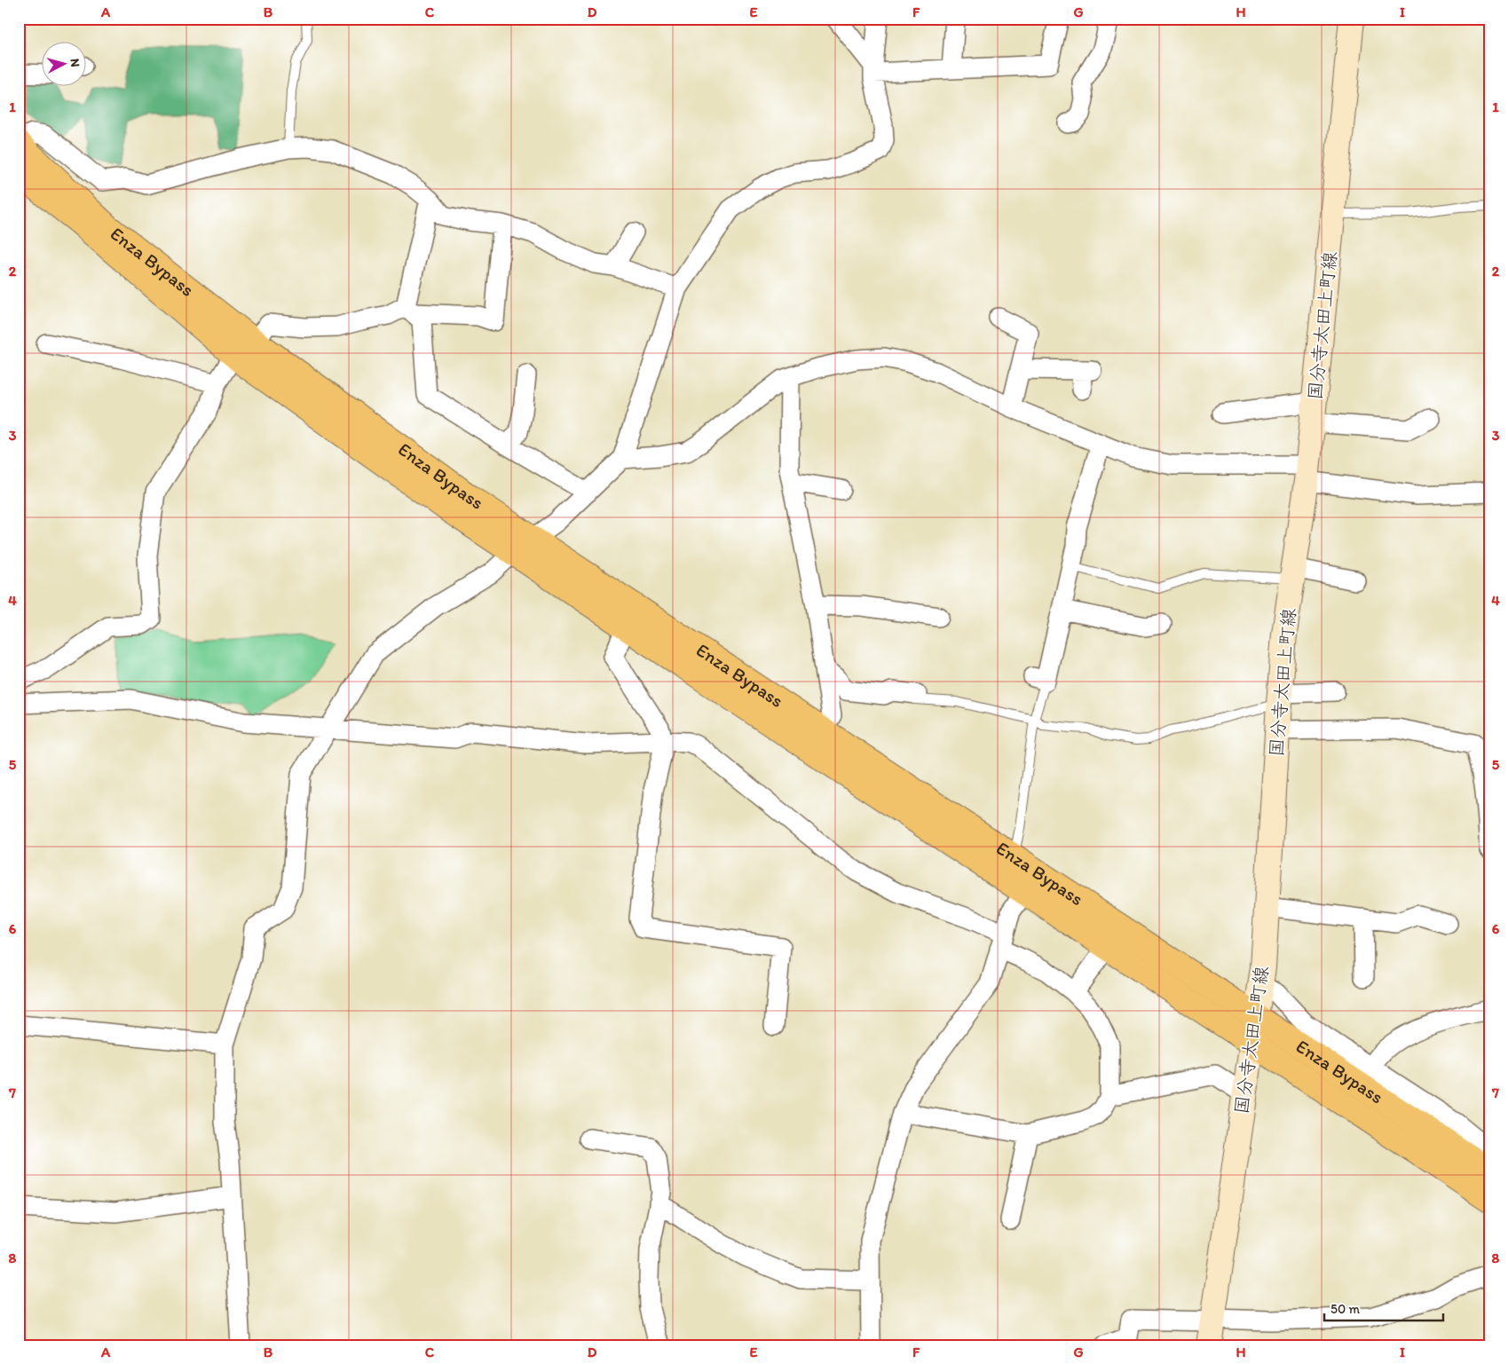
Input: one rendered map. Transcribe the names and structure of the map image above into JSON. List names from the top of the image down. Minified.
{"streets":{"highway":["Enza Bypass"],"main road":["国分寺太田上町線"]},"crossings":[["Enza Bypass","国分寺太田上町線"]],"scale_bar":"50 m","north":"right","grid":{"columns":["A","B","C","D","E","F","G","H","I"],"rows":["1","2","3","4","5","6","7","8"]}}
